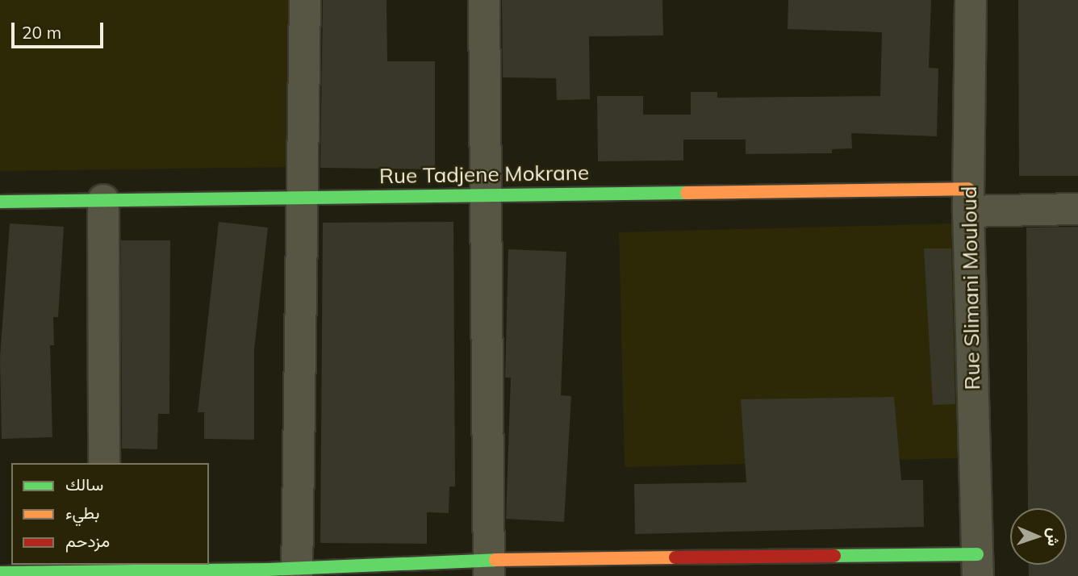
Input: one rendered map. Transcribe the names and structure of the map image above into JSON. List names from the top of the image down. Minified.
{"streets":{"street":["Rue Tadjene Mokrane","Rue Slimani Mouloud"]},"crossings":[["Rue Tadjene Mokrane","Rue Slimani Mouloud"]],"legend":["سالك","بطيء","مزدحم"],"scale_bar":"20 m","north":"right"}
